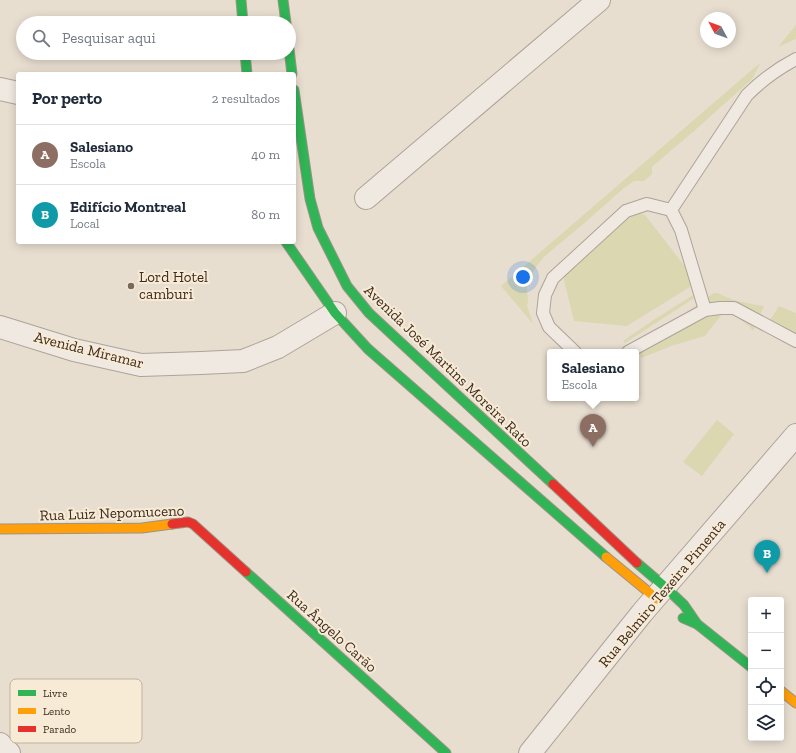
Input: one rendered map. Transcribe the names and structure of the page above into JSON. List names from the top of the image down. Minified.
{"streets":{"street":["Avenida Miramar","Avenida José Martins Moreira Rato","Rua Luiz Nepomuceno","Rua Belmiro Texeira Pimenta","Rua Ângelo Carão"]},"crossings":[["Avenida José Martins Moreira Rato","Rua Belmiro Texeira Pimenta"],["Rua Luiz Nepomuceno","Rua Ângelo Carão"]],"places":["Lord Hotel camburi"],"legend":["Livre","Lento","Parado"],"north":"top left","page":{"search":"Pesquisar aqui","heading":["Por perto","2 resultados"],"list":[{"mark":"A","name":"Salesiano","note":"Escola","value":"40 m"},{"mark":"B","name":"Edifício Montreal","note":"Local","value":"80 m"}],"popup":["Salesiano","Escola"],"pins":["A","B"],"map_buttons":["+","−"]}}
